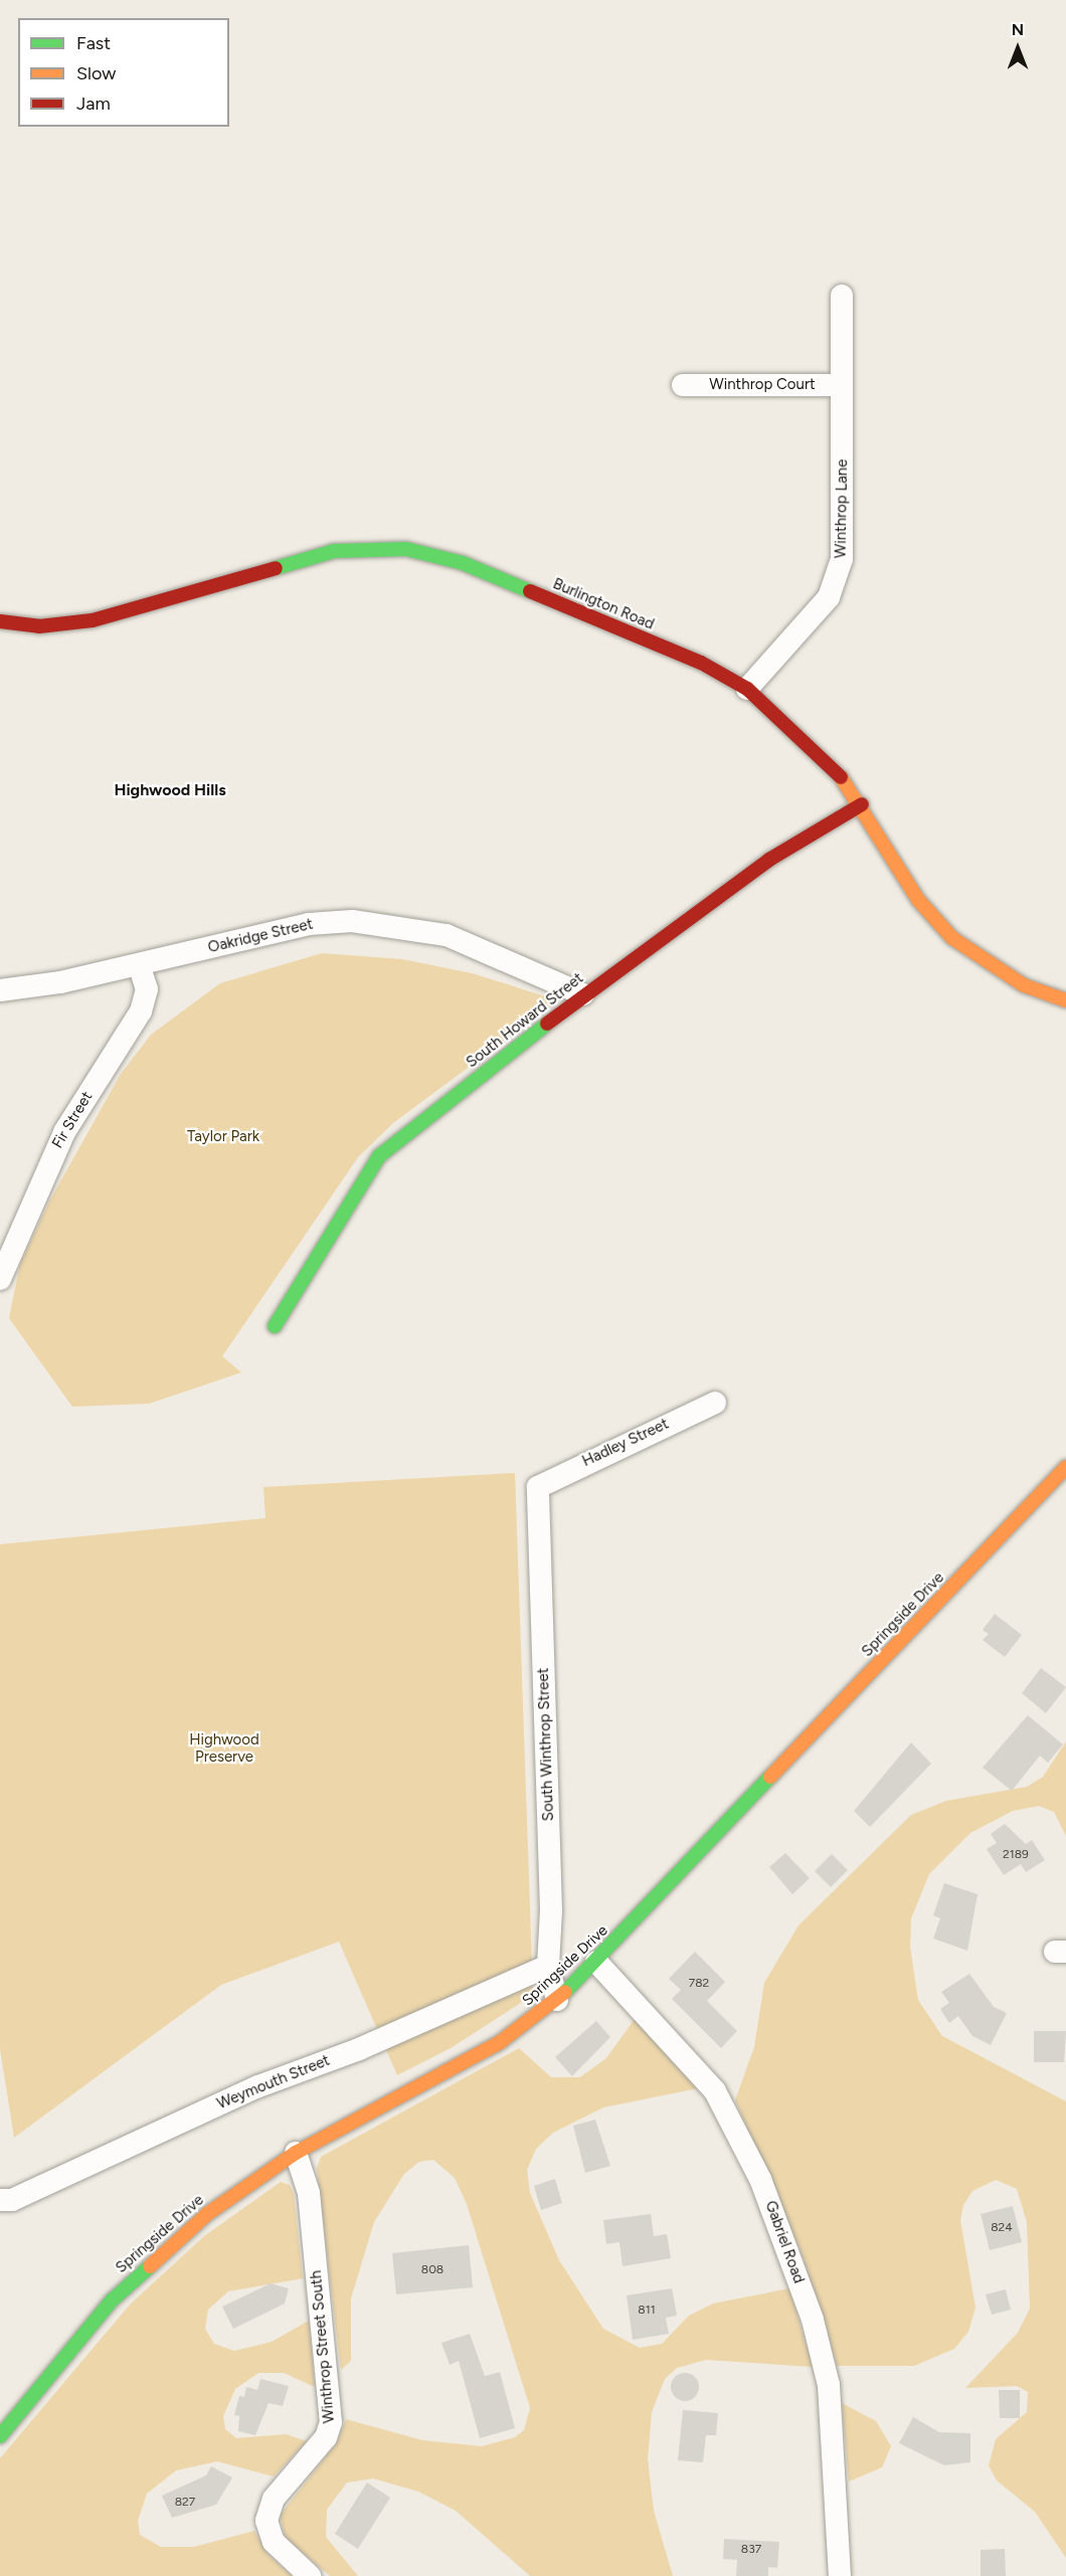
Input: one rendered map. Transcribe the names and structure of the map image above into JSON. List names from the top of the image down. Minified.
{"streets":{"street":["Winthrop Court","Winthrop Lane","Burlington Road","Oakridge Street","South Howard Street","Fir Street","Hadley Street","Springside Drive","South Winthrop Street","Weymouth Street","Gabriel Road","Winthrop Street South"]},"crossings":[["Winthrop Court","Winthrop Lane"],["Winthrop Lane","Burlington Road"],["Burlington Road","South Howard Street"],["Oakridge Street","South Howard Street"],["Oakridge Street","Fir Street"],["Hadley Street","South Winthrop Street"],["Springside Drive","South Winthrop Street"],["Springside Drive","Gabriel Road"],["Springside Drive","Winthrop Street South"],["South Winthrop Street","Weymouth Street"]],"districts":["Highwood Hills"],"parks":["Taylor Park","Highwood Preserve"],"house_numbers":["2189","782","824","808","811","827","837"],"legend":["Fast","Slow","Jam"],"north":"top"}
